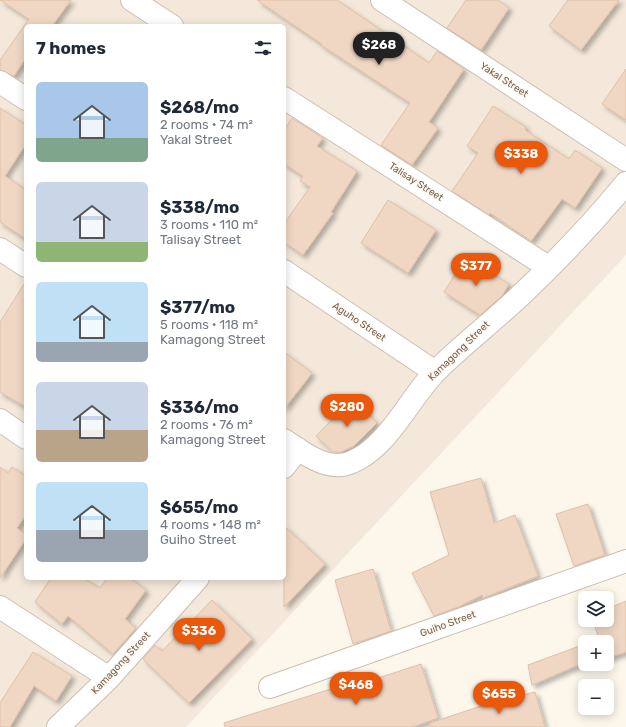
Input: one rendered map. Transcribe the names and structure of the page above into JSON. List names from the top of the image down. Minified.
{"streets":{"street":["Yakal Street","Talisay Street","Aguho Street","Kamagong Street","Guiho Street"]},"crossings":[["Talisay Street","Kamagong Street"],["Aguho Street","Kamagong Street"]],"page":{"heading":"7 homes","price":["$268","$338","$377","$280","$336","$468","$655"],"list":[{"name":"$268/mo","note":"2 rooms · 74 m² · Yakal Street"},{"name":"$338/mo","note":"3 rooms · 110 m² · Talisay Street"},{"name":"$377/mo","note":"5 rooms · 118 m² · Kamagong Street"},{"name":"$336/mo","note":"2 rooms · 76 m² · Kamagong Street"},{"name":"$655/mo","note":"4 rooms · 148 m² · Guiho Street"}],"map_buttons":["+","−"]}}
